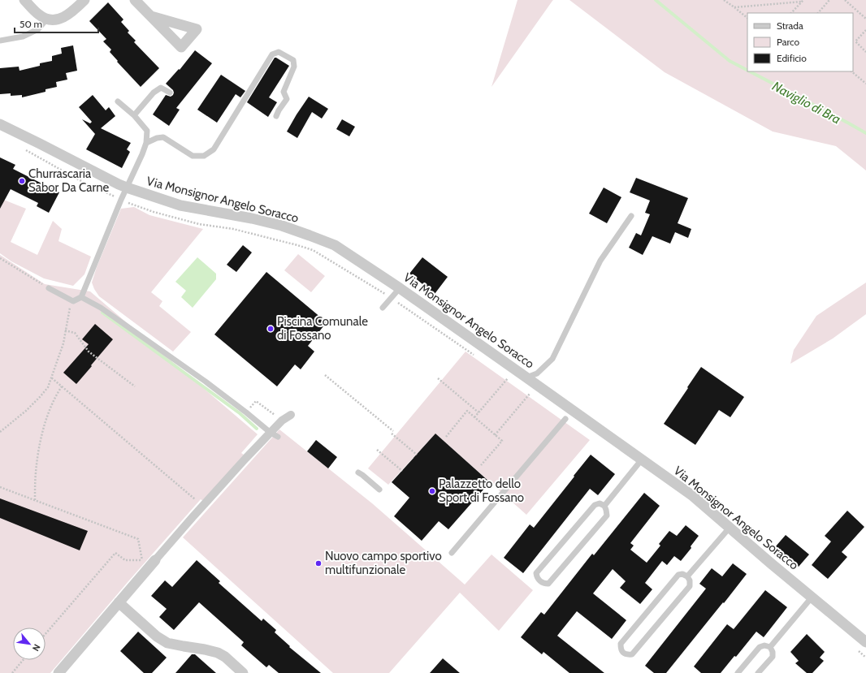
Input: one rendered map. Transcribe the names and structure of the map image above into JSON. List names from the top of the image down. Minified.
{"streets":{"street":["Via Monsignor Angelo Soracco"]},"water":["Naviglio di Bra"],"places":["Churrascaria Sabor Da Carne","Piscina Comunale di Fossano","Palazzetto dello Sport di Fossano","Nuovo campo sportivo multifunzionale"],"legend":["Strada","Parco","Edificio"],"scale_bar":"50 m","north":"bottom right"}
